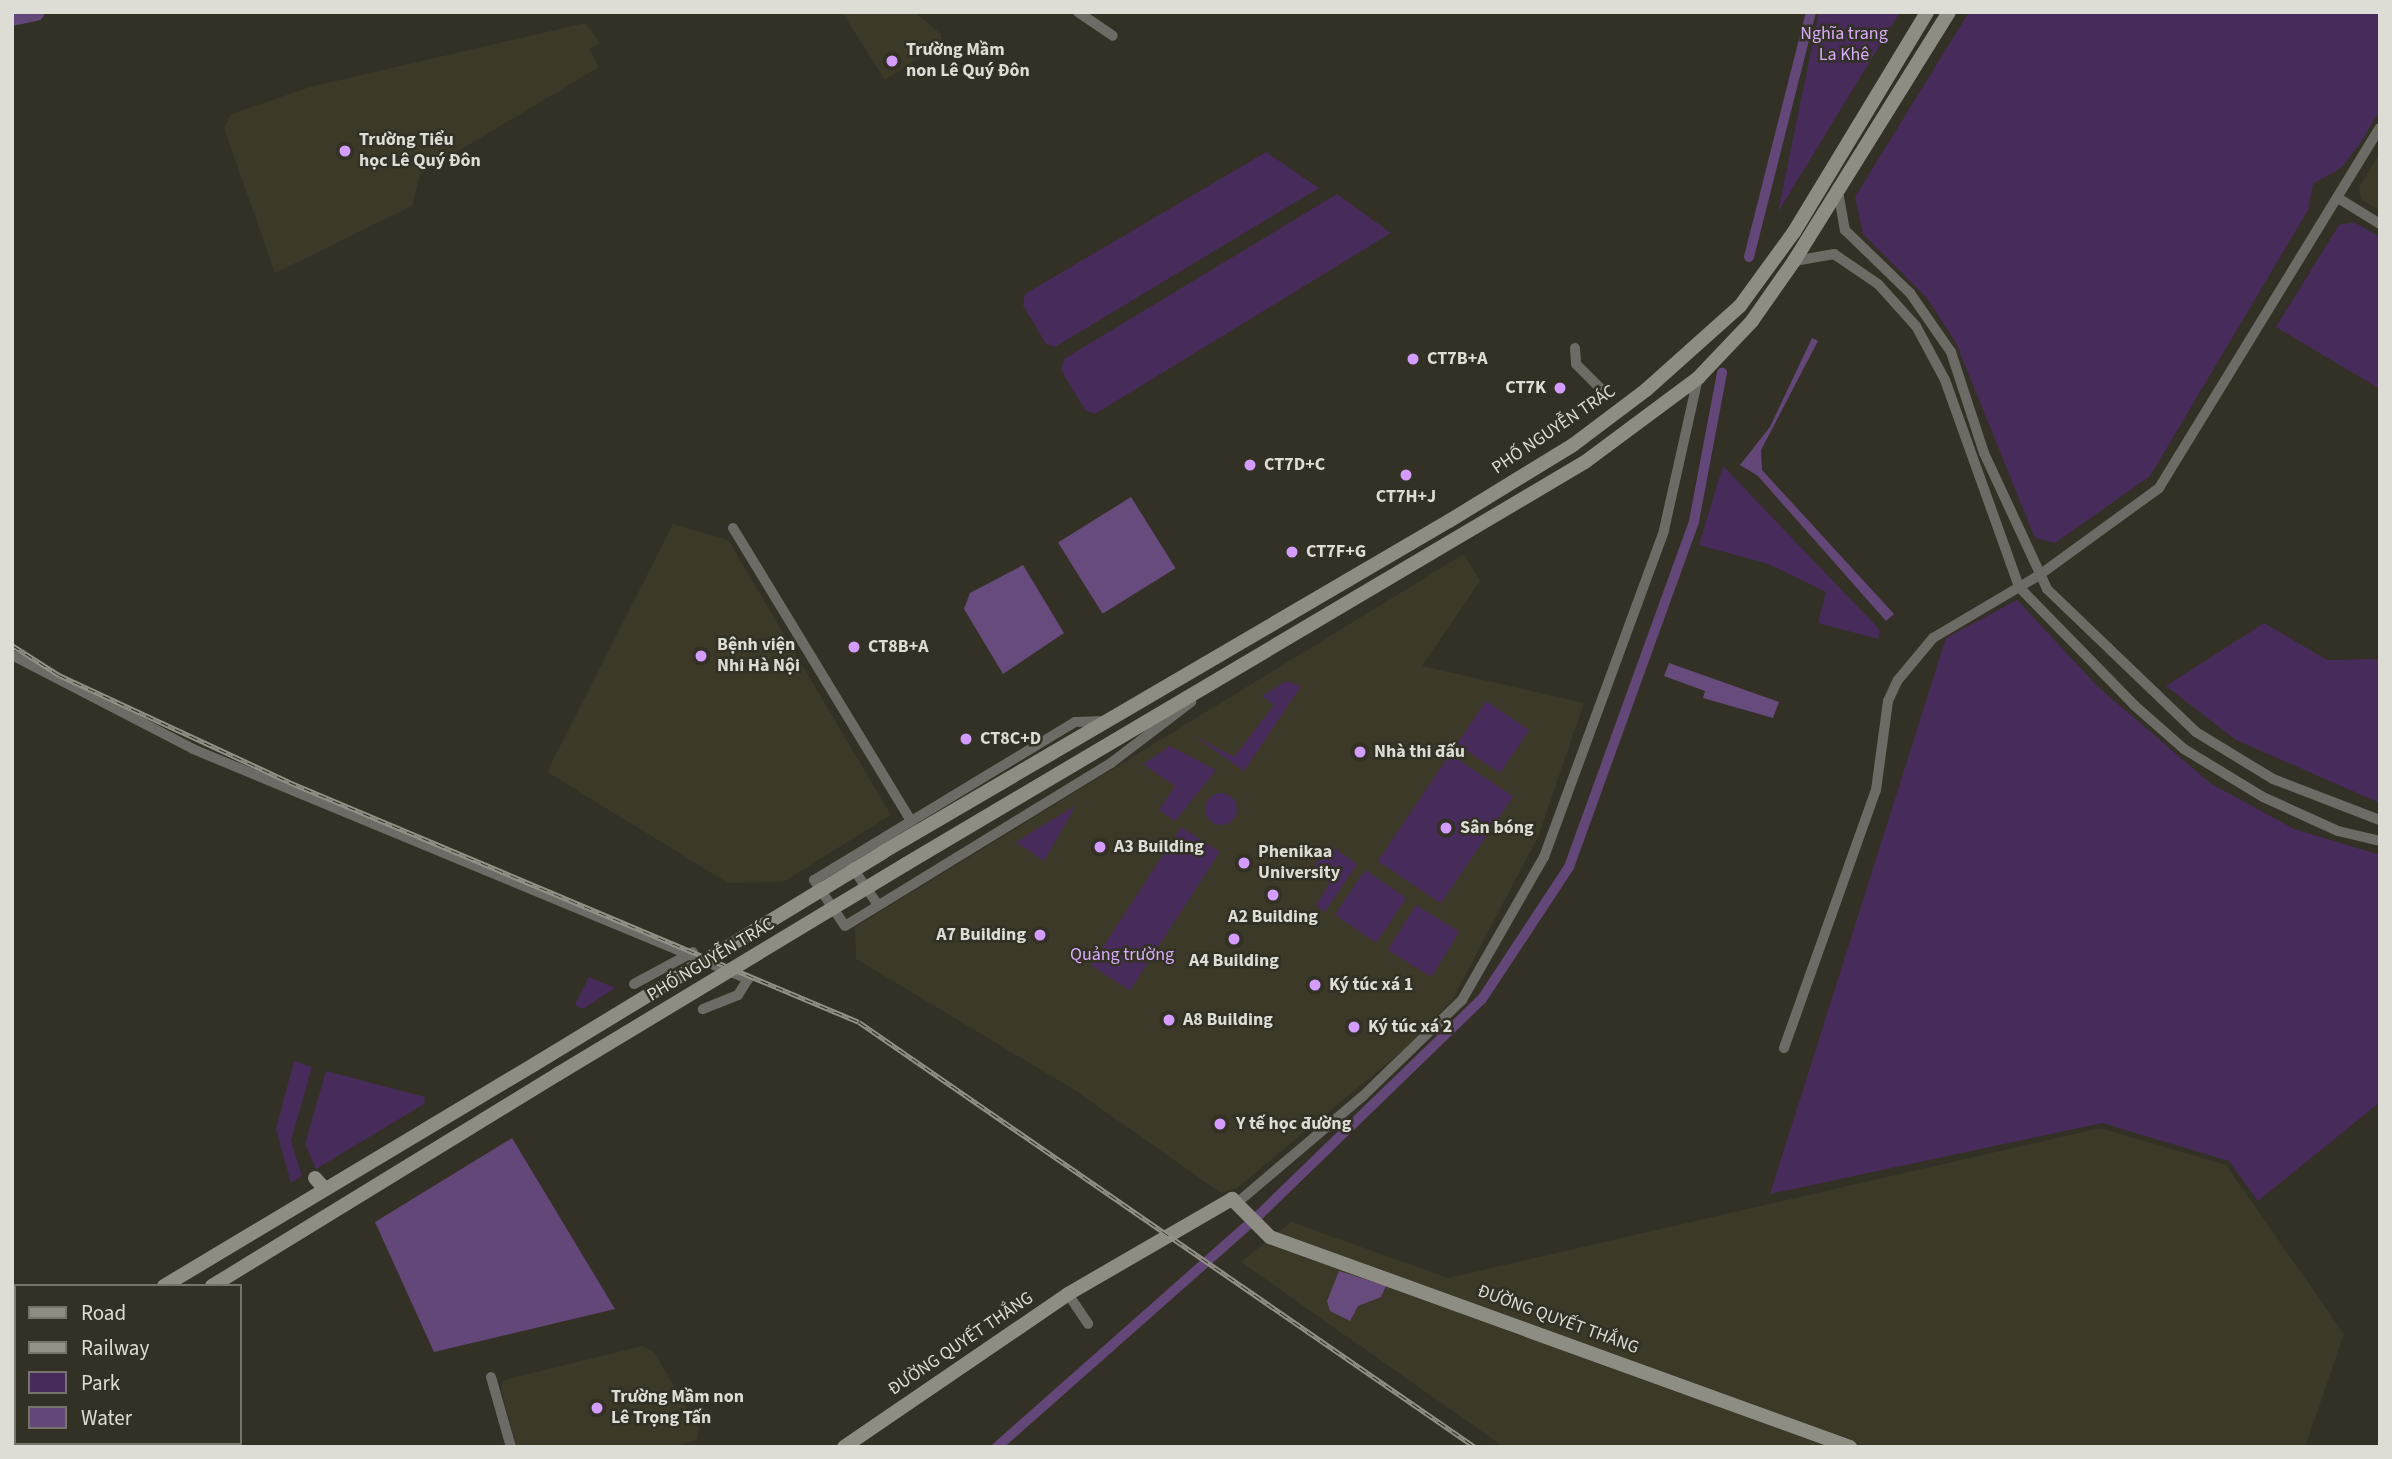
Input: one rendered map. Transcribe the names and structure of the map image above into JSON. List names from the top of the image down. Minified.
{"streets":{"main road":["PHỐ NGUYỄN TRÁC","ĐƯỜNG QUYẾT THẮNG"]},"parks":["Nghĩa trang La Khê","Quảng trường"],"places":["Trường Mầm non Lê Quý Đôn","Trường Tiểu học Lê Quý Đôn","CT7B+A","CT7K","CT7D+C","CT7H+J","CT7F+G","CT8B+A","Bệnh viện Nhi Hà Nội","CT8C+D","Nhà thi đấu","Sân bóng","A3 Building","Phenikaa University","A2 Building","A7 Building","A4 Building","Ký túc xá 1","A8 Building","Ký túc xá 2","Y tế học đường","Trường Mầm non Lê Trọng Tấn"],"legend":["Road","Railway","Park","Water"]}
